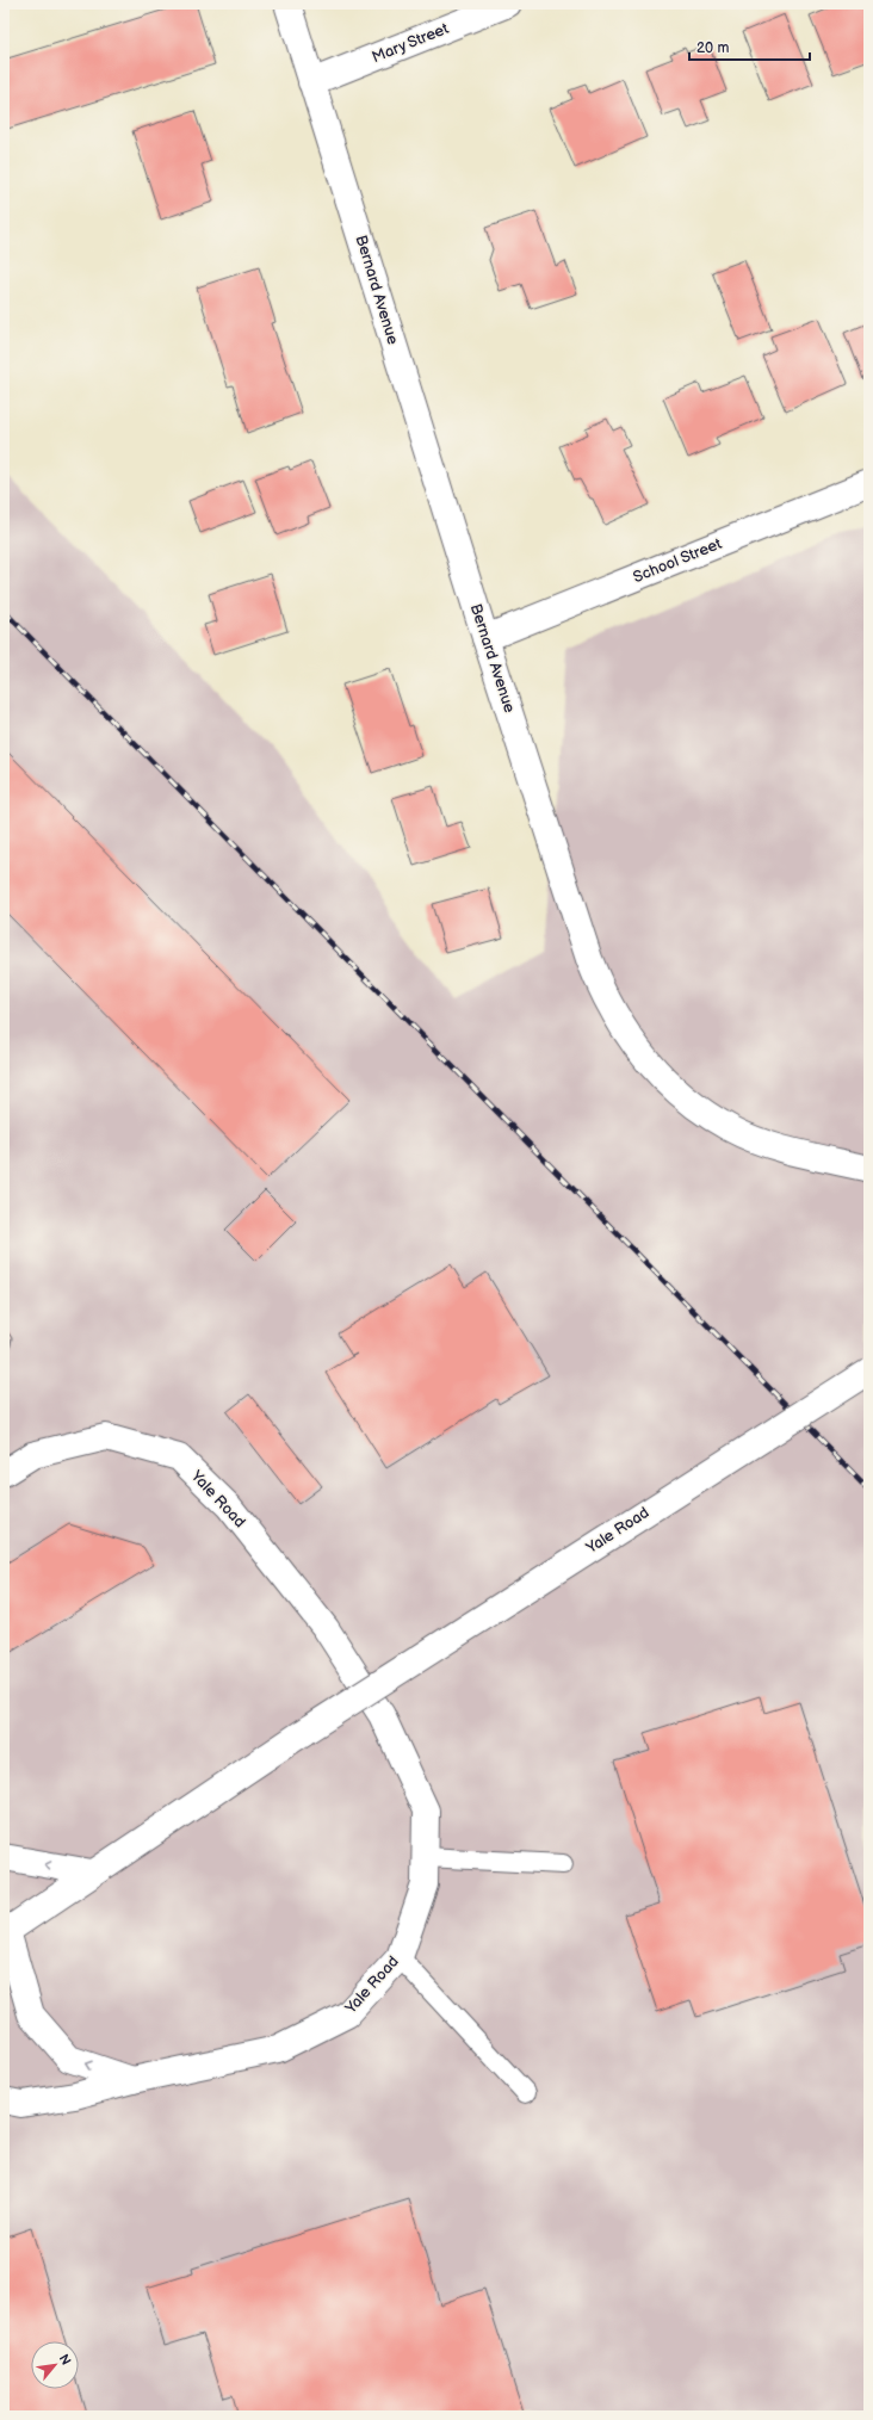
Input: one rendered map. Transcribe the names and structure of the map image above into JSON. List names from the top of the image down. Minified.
{"streets":{"street":["Mary Street","Bernard Avenue","School Street","Yale Road"]},"crossings":[["Mary Street","Bernard Avenue"],["Bernard Avenue","School Street"]],"scale_bar":"20 m","north":"top right"}
